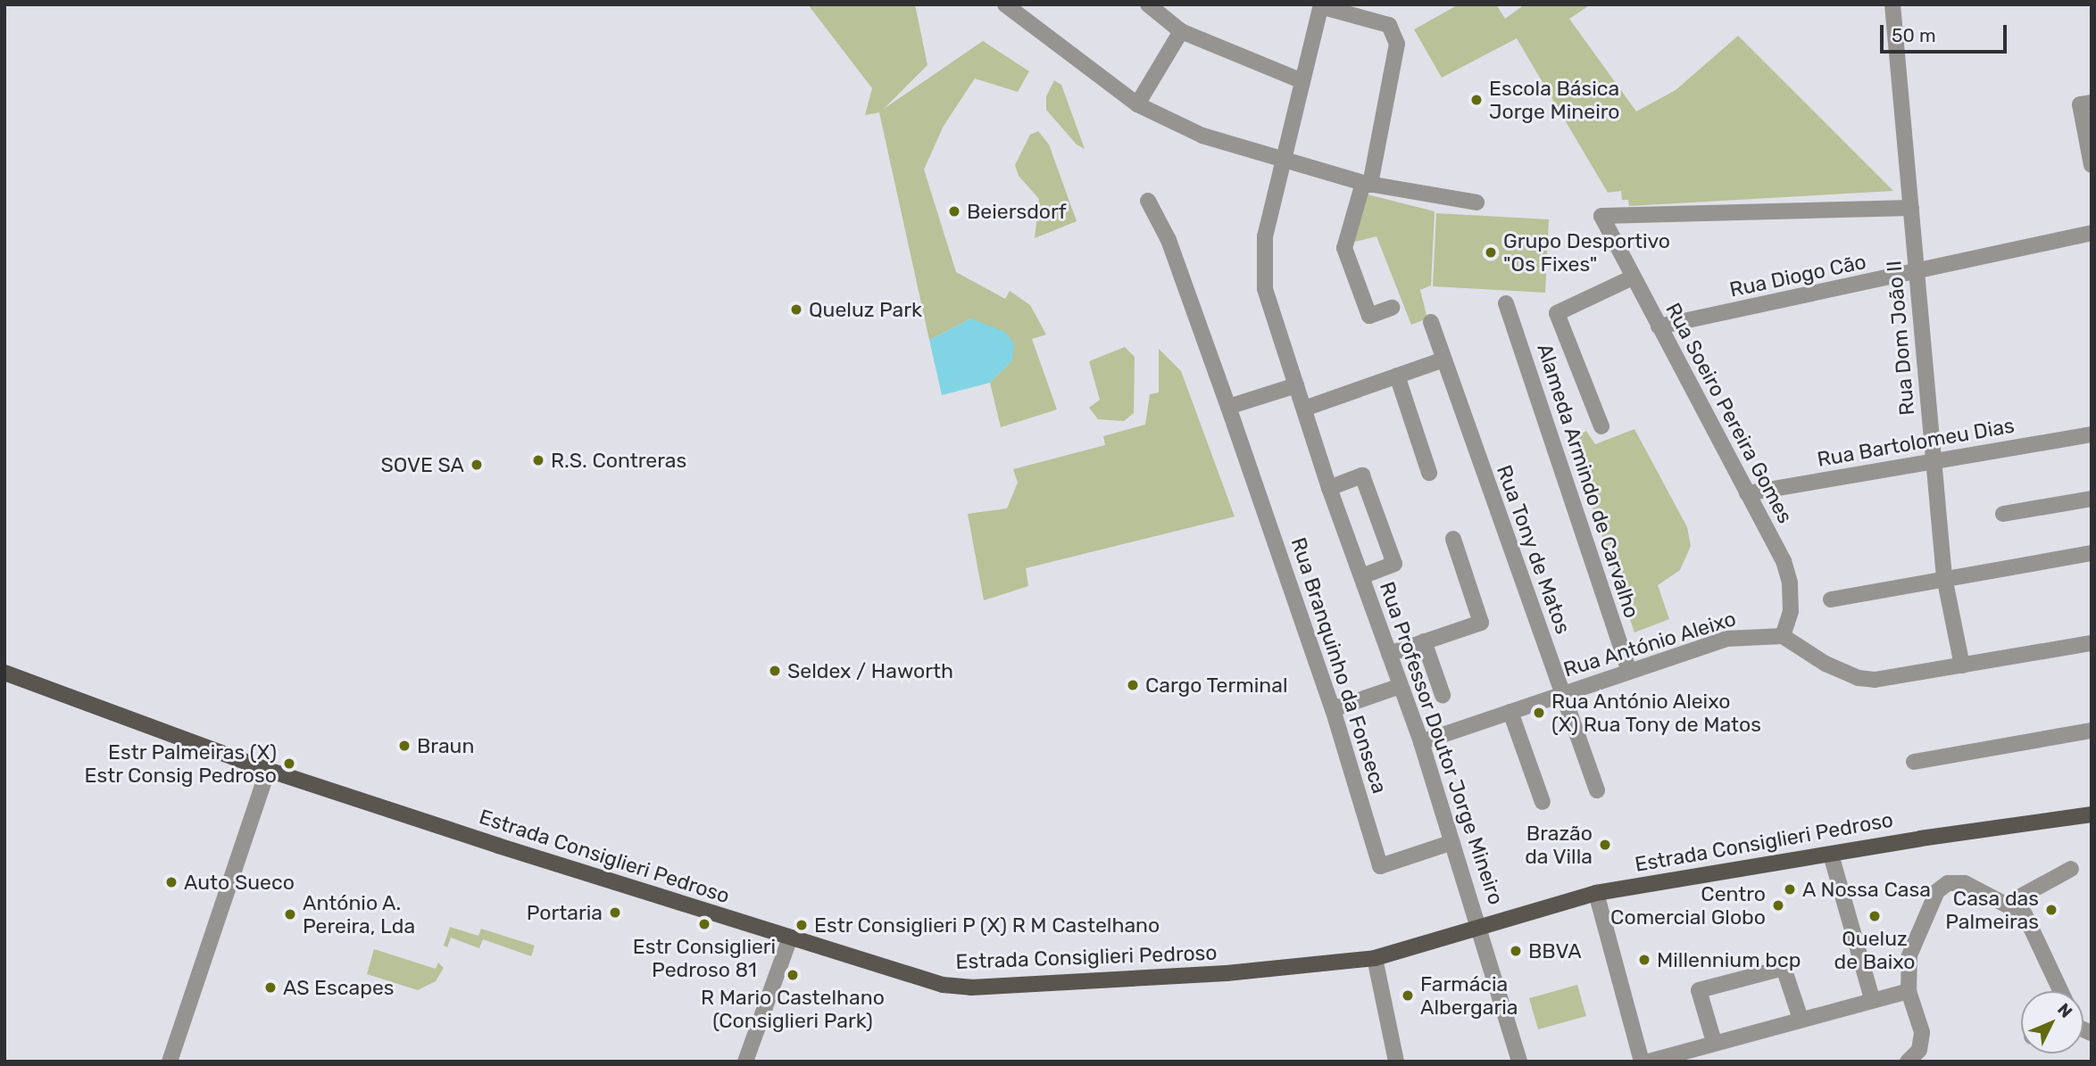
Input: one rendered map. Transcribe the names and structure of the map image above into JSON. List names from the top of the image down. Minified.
{"streets":{"main road":["Estrada Consiglieri Pedroso"],"street":["Rua Diogo Cão","Rua Dom João II","Rua Soeiro Pereira Gomes","Rua Bartolomeu Dias","Alameda Armindo de Carvalho","Rua Tony de Matos","Rua António Aleixo","Rua Branquinho da Fonseca","Rua Professor Doutor Jorge Mineiro"]},"crossings":[["Rua Diogo Cão","Rua Dom João II"],["Rua Diogo Cão","Rua Soeiro Pereira Gomes"],["Rua Dom João II","Rua Soeiro Pereira Gomes"],["Rua Dom João II","Rua Bartolomeu Dias"],["Rua Soeiro Pereira Gomes","Rua Bartolomeu Dias"],["Rua Soeiro Pereira Gomes","Alameda Armindo de Carvalho"],["Rua Soeiro Pereira Gomes","Rua António Aleixo"],["Alameda Armindo de Carvalho","Rua António Aleixo"],["Rua Tony de Matos","Rua António Aleixo"],["Rua António Aleixo","Rua Professor Doutor Jorge Mineiro"],["Rua Branquinho da Fonseca","Rua Professor Doutor Jorge Mineiro"],["Rua Professor Doutor Jorge Mineiro","Estrada Consiglieri Pedroso"]],"places":["Escola Básica Jorge Mineiro","Beiersdorf","Grupo Desportivo \"Os Fixes\"","Queluz Park","R.S. Contreras","SOVE SA","Seldex / Haworth","Cargo Terminal","Rua António Aleixo (X) Rua Tony de Matos","Braun","Estr Palmeiras (X) Estr Consig Pedroso","Brazão da Villa","Auto Sueco","A Nossa Casa","Centro Comercial Globo","Casa das Palmeiras","Portaria","António A. Pereira, Lda","Queluz de Baixo","Estr Consiglieri Pedroso 81","Estr Consiglieri P (X) R M Castelhano","BBVA","Millennium bcp","R Mario Castelhano (Consiglieri Park)","AS Escapes","Farmácia Albergaria"],"scale_bar":"50 m","north":"top right"}
